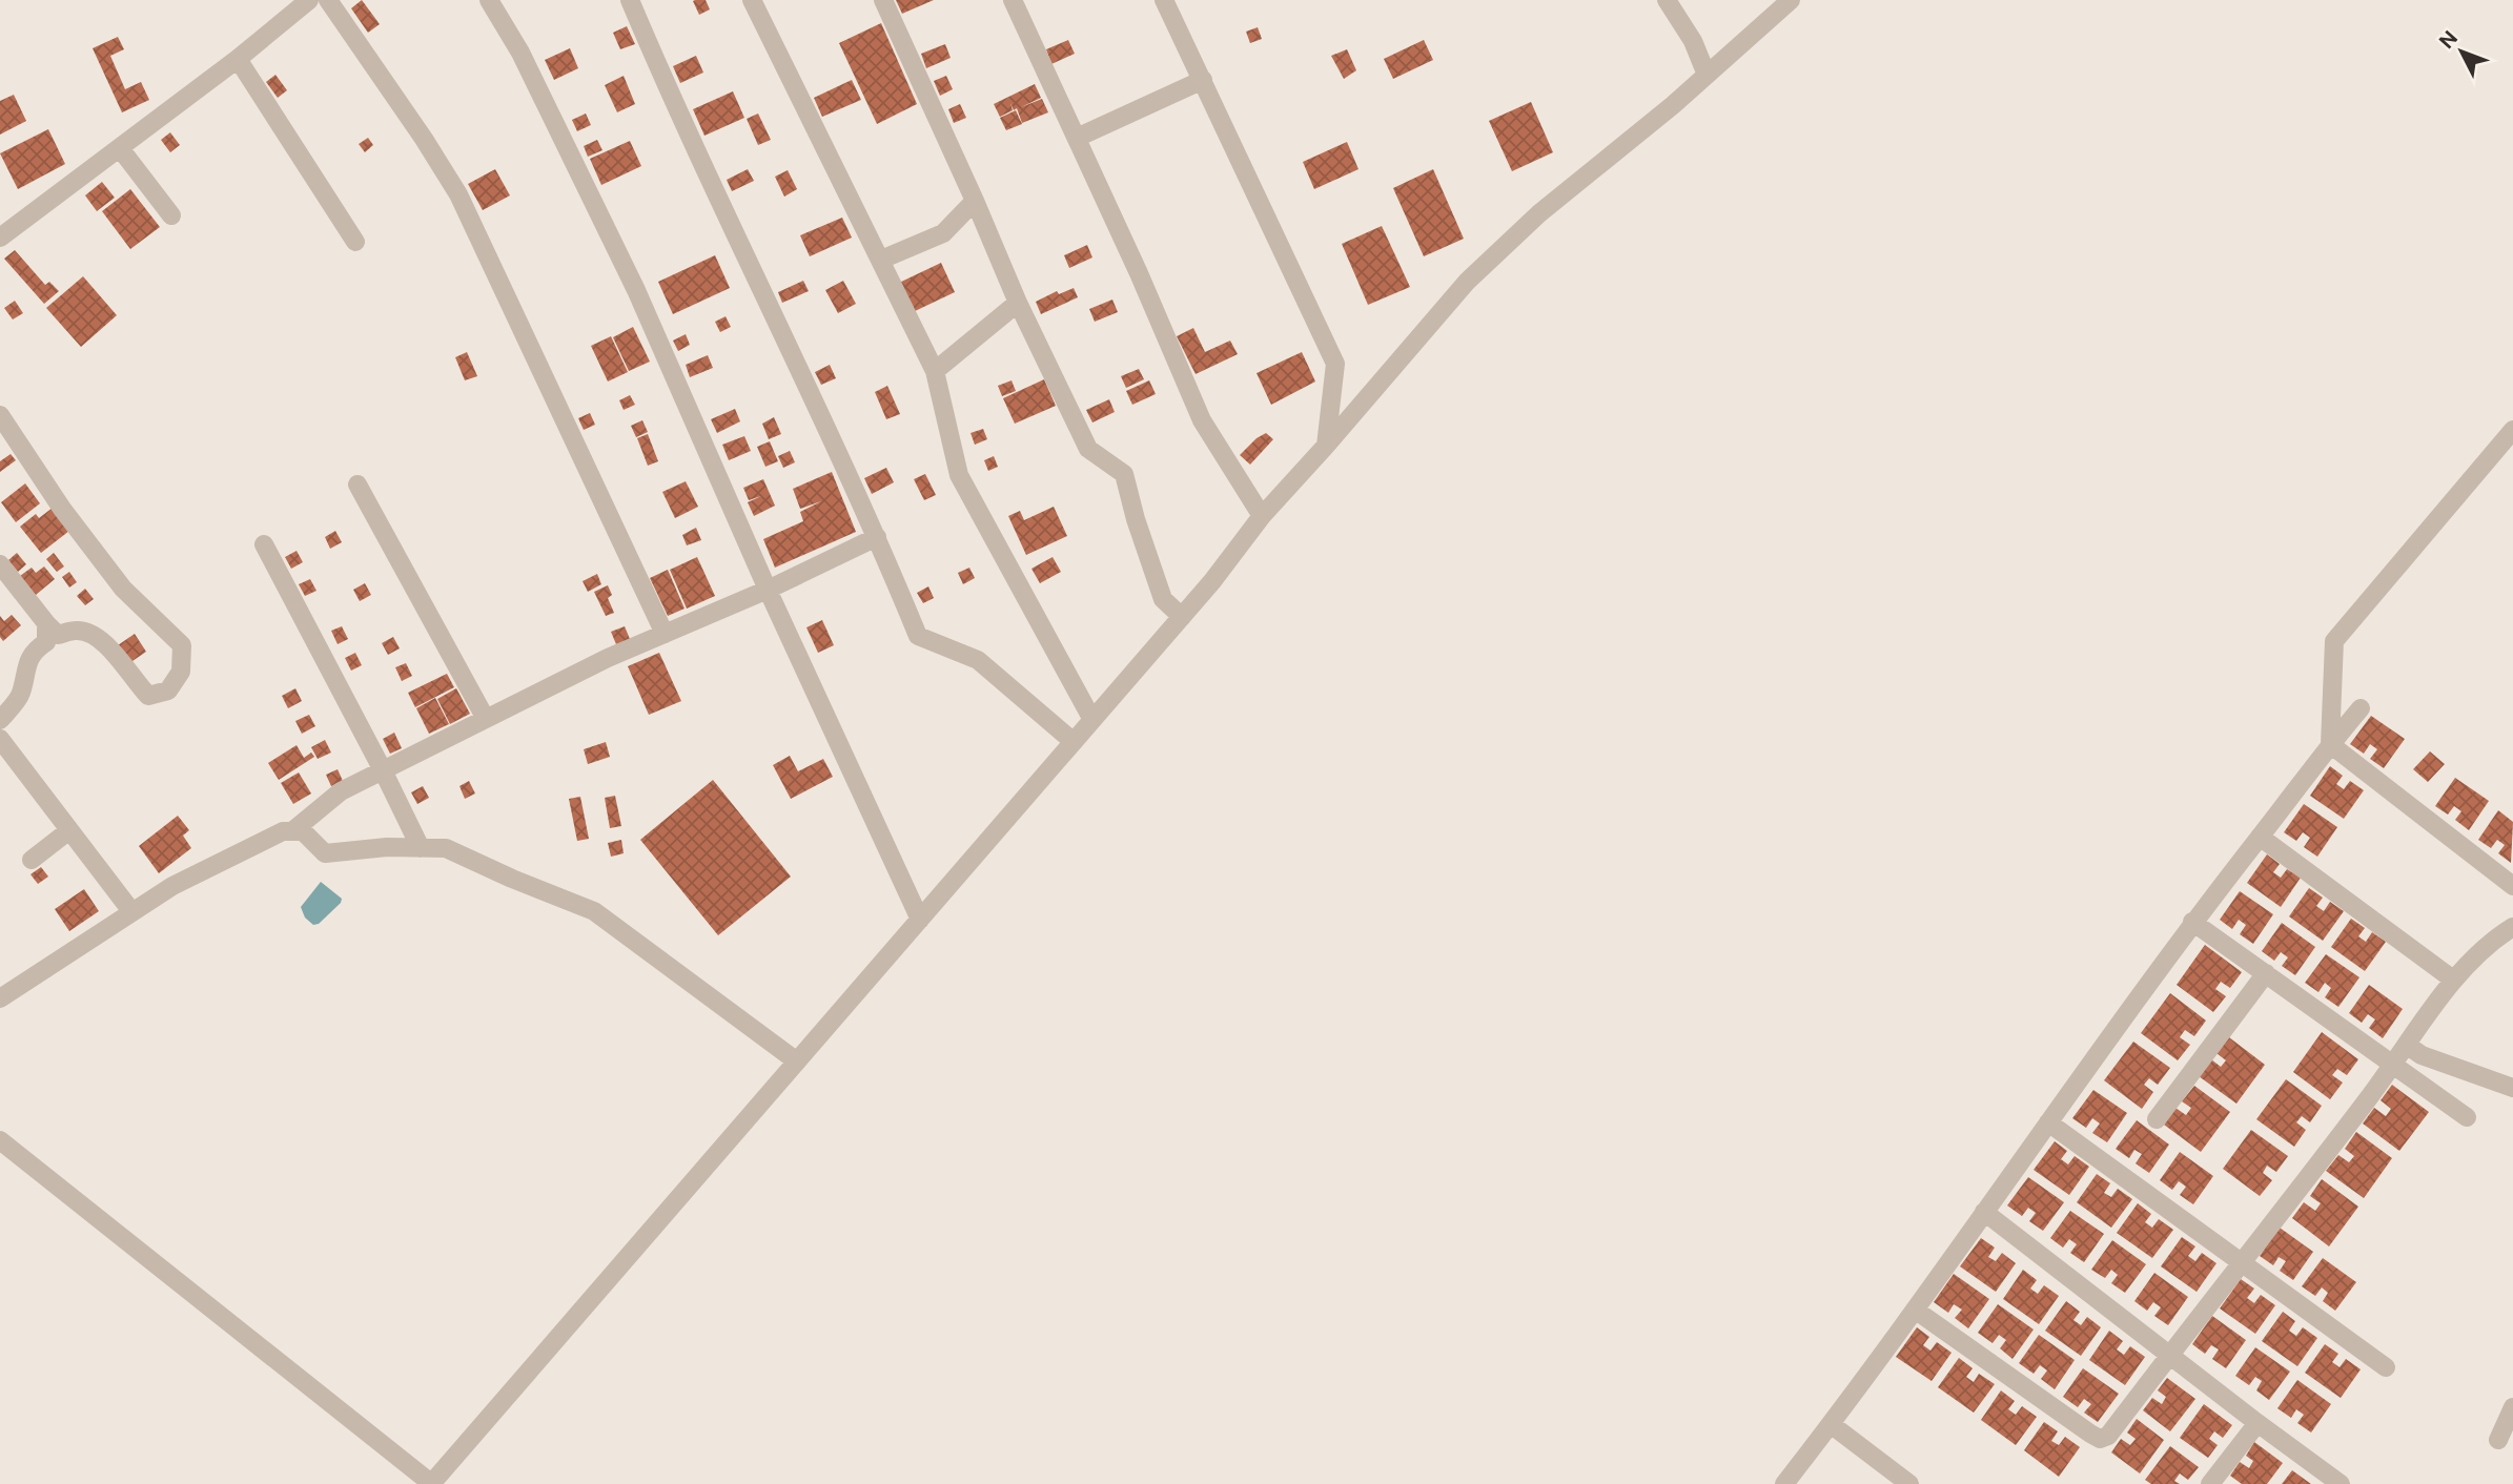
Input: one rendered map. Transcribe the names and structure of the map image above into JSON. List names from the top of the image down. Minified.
{"north":"top left"}
